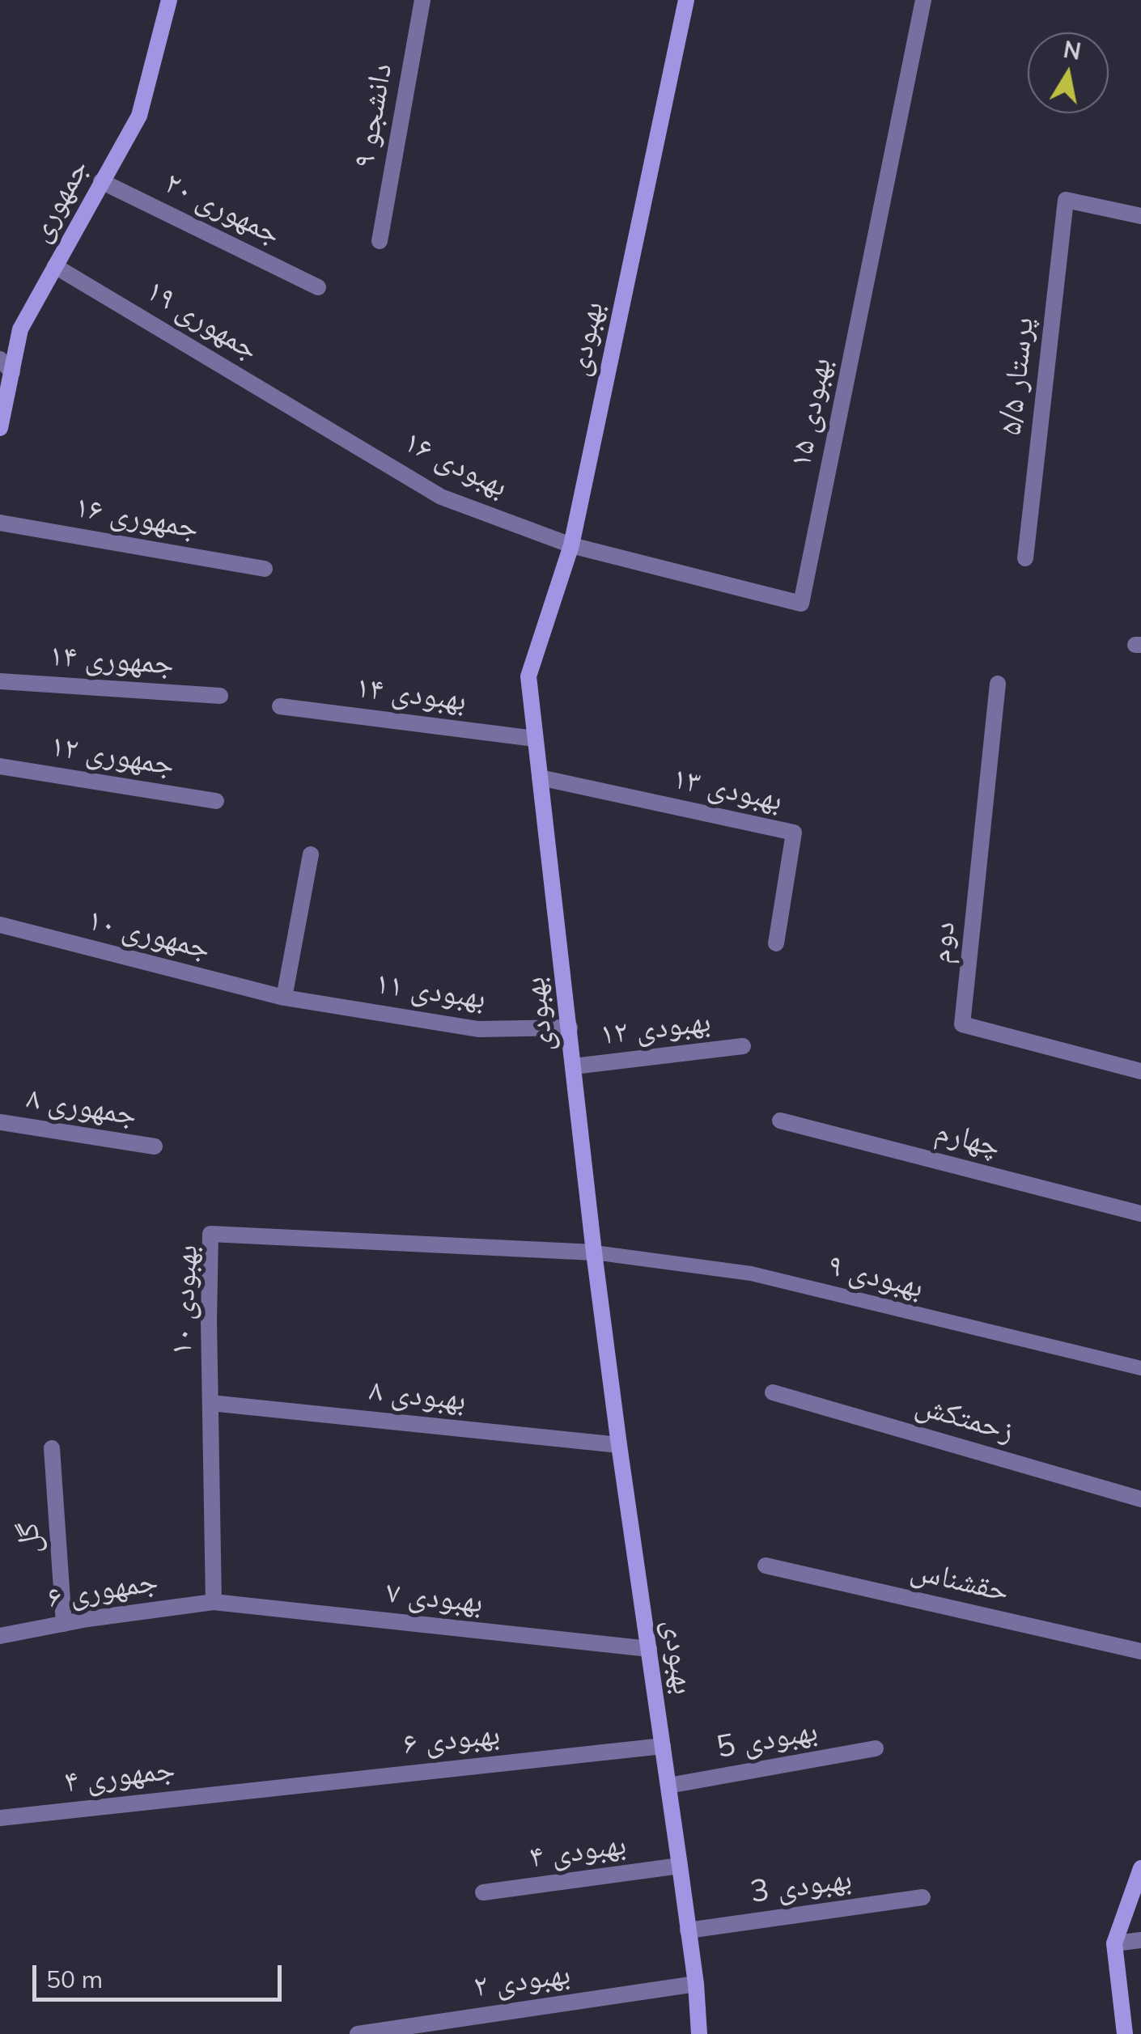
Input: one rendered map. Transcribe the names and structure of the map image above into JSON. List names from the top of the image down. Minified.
{"streets":{"street":["دانشجو ۹","جمهوری","جمهوری ۲۰","جمهوری ۱۹","بهبودی","پرستار ۵/۵","بهبودی ۱۵","بهبودی ۱۶","جمهوری ۱۶","جمهوری ۱۴","بهبودی ۱۴","جمهوری ۱۲","بهبودی ۱۳","جمهوری ۱۰","دوم","بهبودی ۱۱","بهبودی ۱۲","جمهوری ۸","چهارم","بهبودی ۱۰","بهبودی ۸","زحمتکش","گل","حقشناس","جمهوری ۶","بهبودی ۷","بهبودی ۶","بهبودی 5","جمهوری ۴","بهبودی ۴","بهبودی 3","بهبودی ۲"],"lane":["بهبودی ۹"]},"crossings":[["جمهوری","جمهوری ۲۰"],["جمهوری","جمهوری ۱۹"],["جمهوری ۱۹","بهبودی ۱۶"],["بهبودی","بهبودی ۱۵"],["بهبودی","بهبودی ۱۶"],["بهبودی","بهبودی ۱۴"],["بهبودی","بهبودی ۱۳"],["بهبودی","بهبودی ۱۱"],["بهبودی","بهبودی ۱۲"],["بهبودی","بهبودی ۹"],["بهبودی","بهبودی ۱۰"],["بهبودی","بهبودی ۸"],["بهبودی","بهبودی ۷"],["بهبودی","بهبودی ۶"],["بهبودی","بهبودی 5"],["بهبودی","بهبودی ۴"],["بهبودی","بهبودی 3"],["بهبودی","بهبودی ۲"],["بهبودی ۱۵","بهبودی ۱۶"],["جمهوری ۱۰","بهبودی ۱۱"],["بهبودی ۹","بهبودی ۱۰"],["بهبودی ۱۰","بهبودی ۸"],["بهبودی ۱۰","جمهوری ۶"],["بهبودی ۱۰","بهبودی ۷"],["گل","جمهوری ۶"],["جمهوری ۶","بهبودی ۷"],["بهبودی ۶","جمهوری ۴"]],"scale_bar":"50 m","north":"top"}
